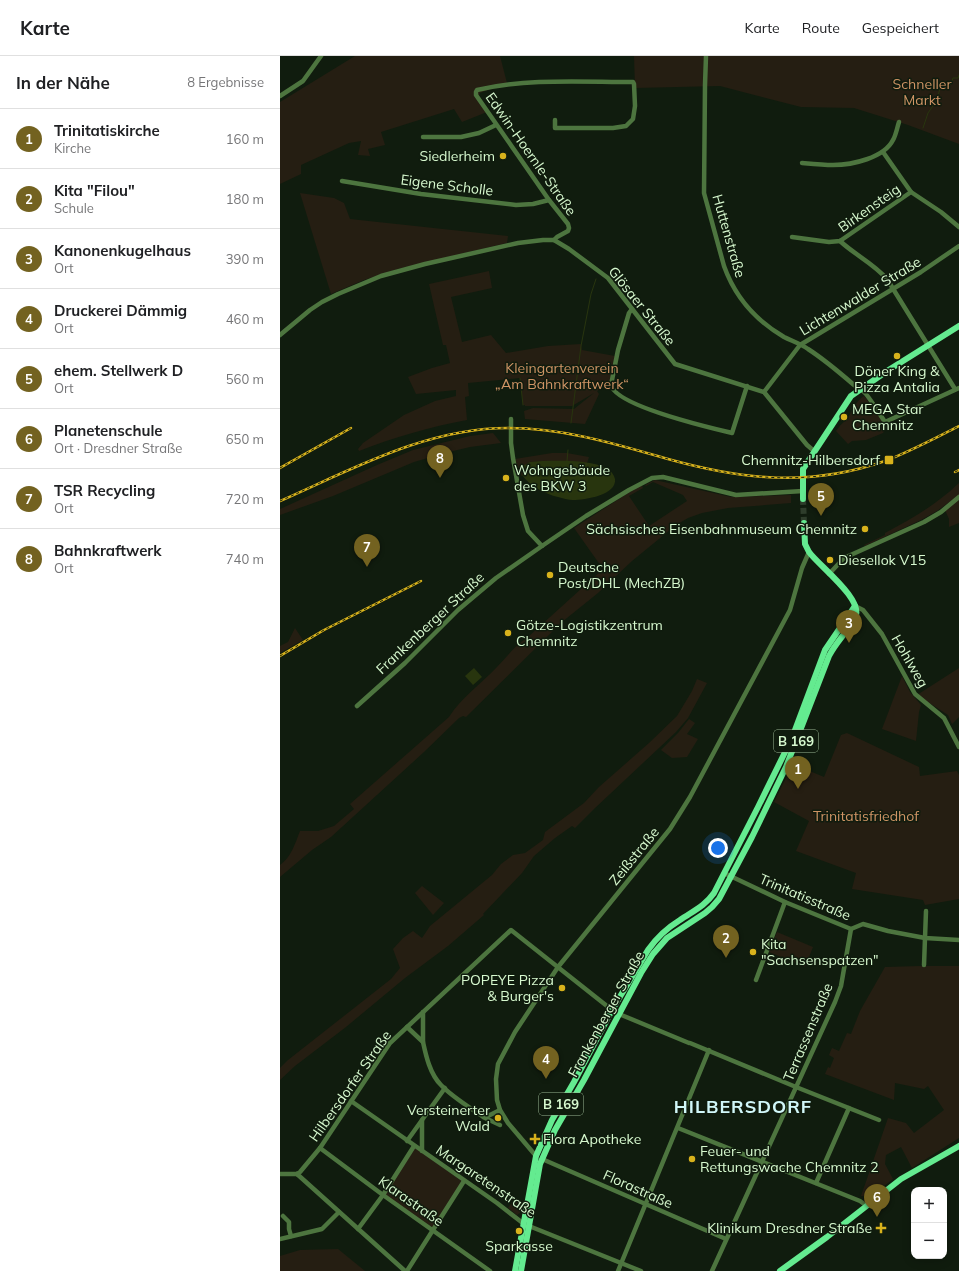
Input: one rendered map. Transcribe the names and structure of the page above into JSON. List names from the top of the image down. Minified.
{"streets":{"main road":["Frankenberger Straße","B 169"],"street":["Edwin-Hoernle-Straße","Eigene Scholle","Birkensteig","Huttenstraße","Lichtenwalder Straße","Glösaer Straße","Hohlweg","Zeißstraße","Trinitatisstraße","Terrassenstraße","Hilbersdorfer Straße","Margaretenstraße","Florastraße","Klarastraße"]},"crossings":[["Edwin-Hoernle-Straße","Eigene Scholle"],["Edwin-Hoernle-Straße","Glösaer Straße"],["Huttenstraße","Lichtenwalder Straße"],["Lichtenwalder Straße","Glösaer Straße"],["Frankenberger Straße","Hohlweg"],["Frankenberger Straße","Zeißstraße"],["Frankenberger Straße","Trinitatisstraße"],["Frankenberger Straße","Margaretenstraße"],["Frankenberger Straße","Florastraße"],["Zeißstraße","Hilbersdorfer Straße"],["Zeißstraße","Florastraße"],["Trinitatisstraße","Terrassenstraße"],["Terrassenstraße","Florastraße"],["Hilbersdorfer Straße","Margaretenstraße"],["Hilbersdorfer Straße","Klarastraße"]],"districts":["HILBERSDORF"],"parks":["Schneller Markt","Kleingartenverein „Am Bahnkraftwerk“","Trinitatisfriedhof"],"places":{"other":["Siedlerheim","Döner King & Pizza Antalia","MEGA Star Chemnitz","Wohngebäude des BKW 3","Sächsisches Eisenbahnmuseum Chemnitz","Diesellok V15","Deutsche Post/DHL (MechZB)","Götze-Logistikzentrum Chemnitz","Kita \"Sachsenspatzen\"","POPEYE Pizza & Burger's","Versteinerter Wald","Feuer- und Rettungswache Chemnitz 2","Sparkasse"],"transit":["Chemnitz-Hilbersdorf"],"health":["Flora Apotheke","Klinikum Dresdner Straße"]},"page":{"header":"Karte","nav":["Karte","Route","Gespeichert"],"heading":["In der Nähe","8 Ergebnisse"],"list":[{"mark":"1","name":"Trinitatiskirche","note":"Kirche","value":"160 m"},{"mark":"2","name":"Kita \"Filou\"","note":"Schule","value":"180 m"},{"mark":"3","name":"Kanonenkugelhaus","note":"Ort","value":"390 m"},{"mark":"4","name":"Druckerei Dämmig","note":"Ort","value":"460 m"},{"mark":"5","name":"ehem. Stellwerk D","note":"Ort","value":"560 m"},{"mark":"6","name":"Planetenschule","note":"Ort · Dresdner Straße","value":"650 m"},{"mark":"7","name":"TSR Recycling","note":"Ort","value":"720 m"},{"mark":"8","name":"Bahnkraftwerk","note":"Ort","value":"740 m"}],"pins":["8","5","7","3","1","2","4","6"],"map_buttons":["+","−"]}}
